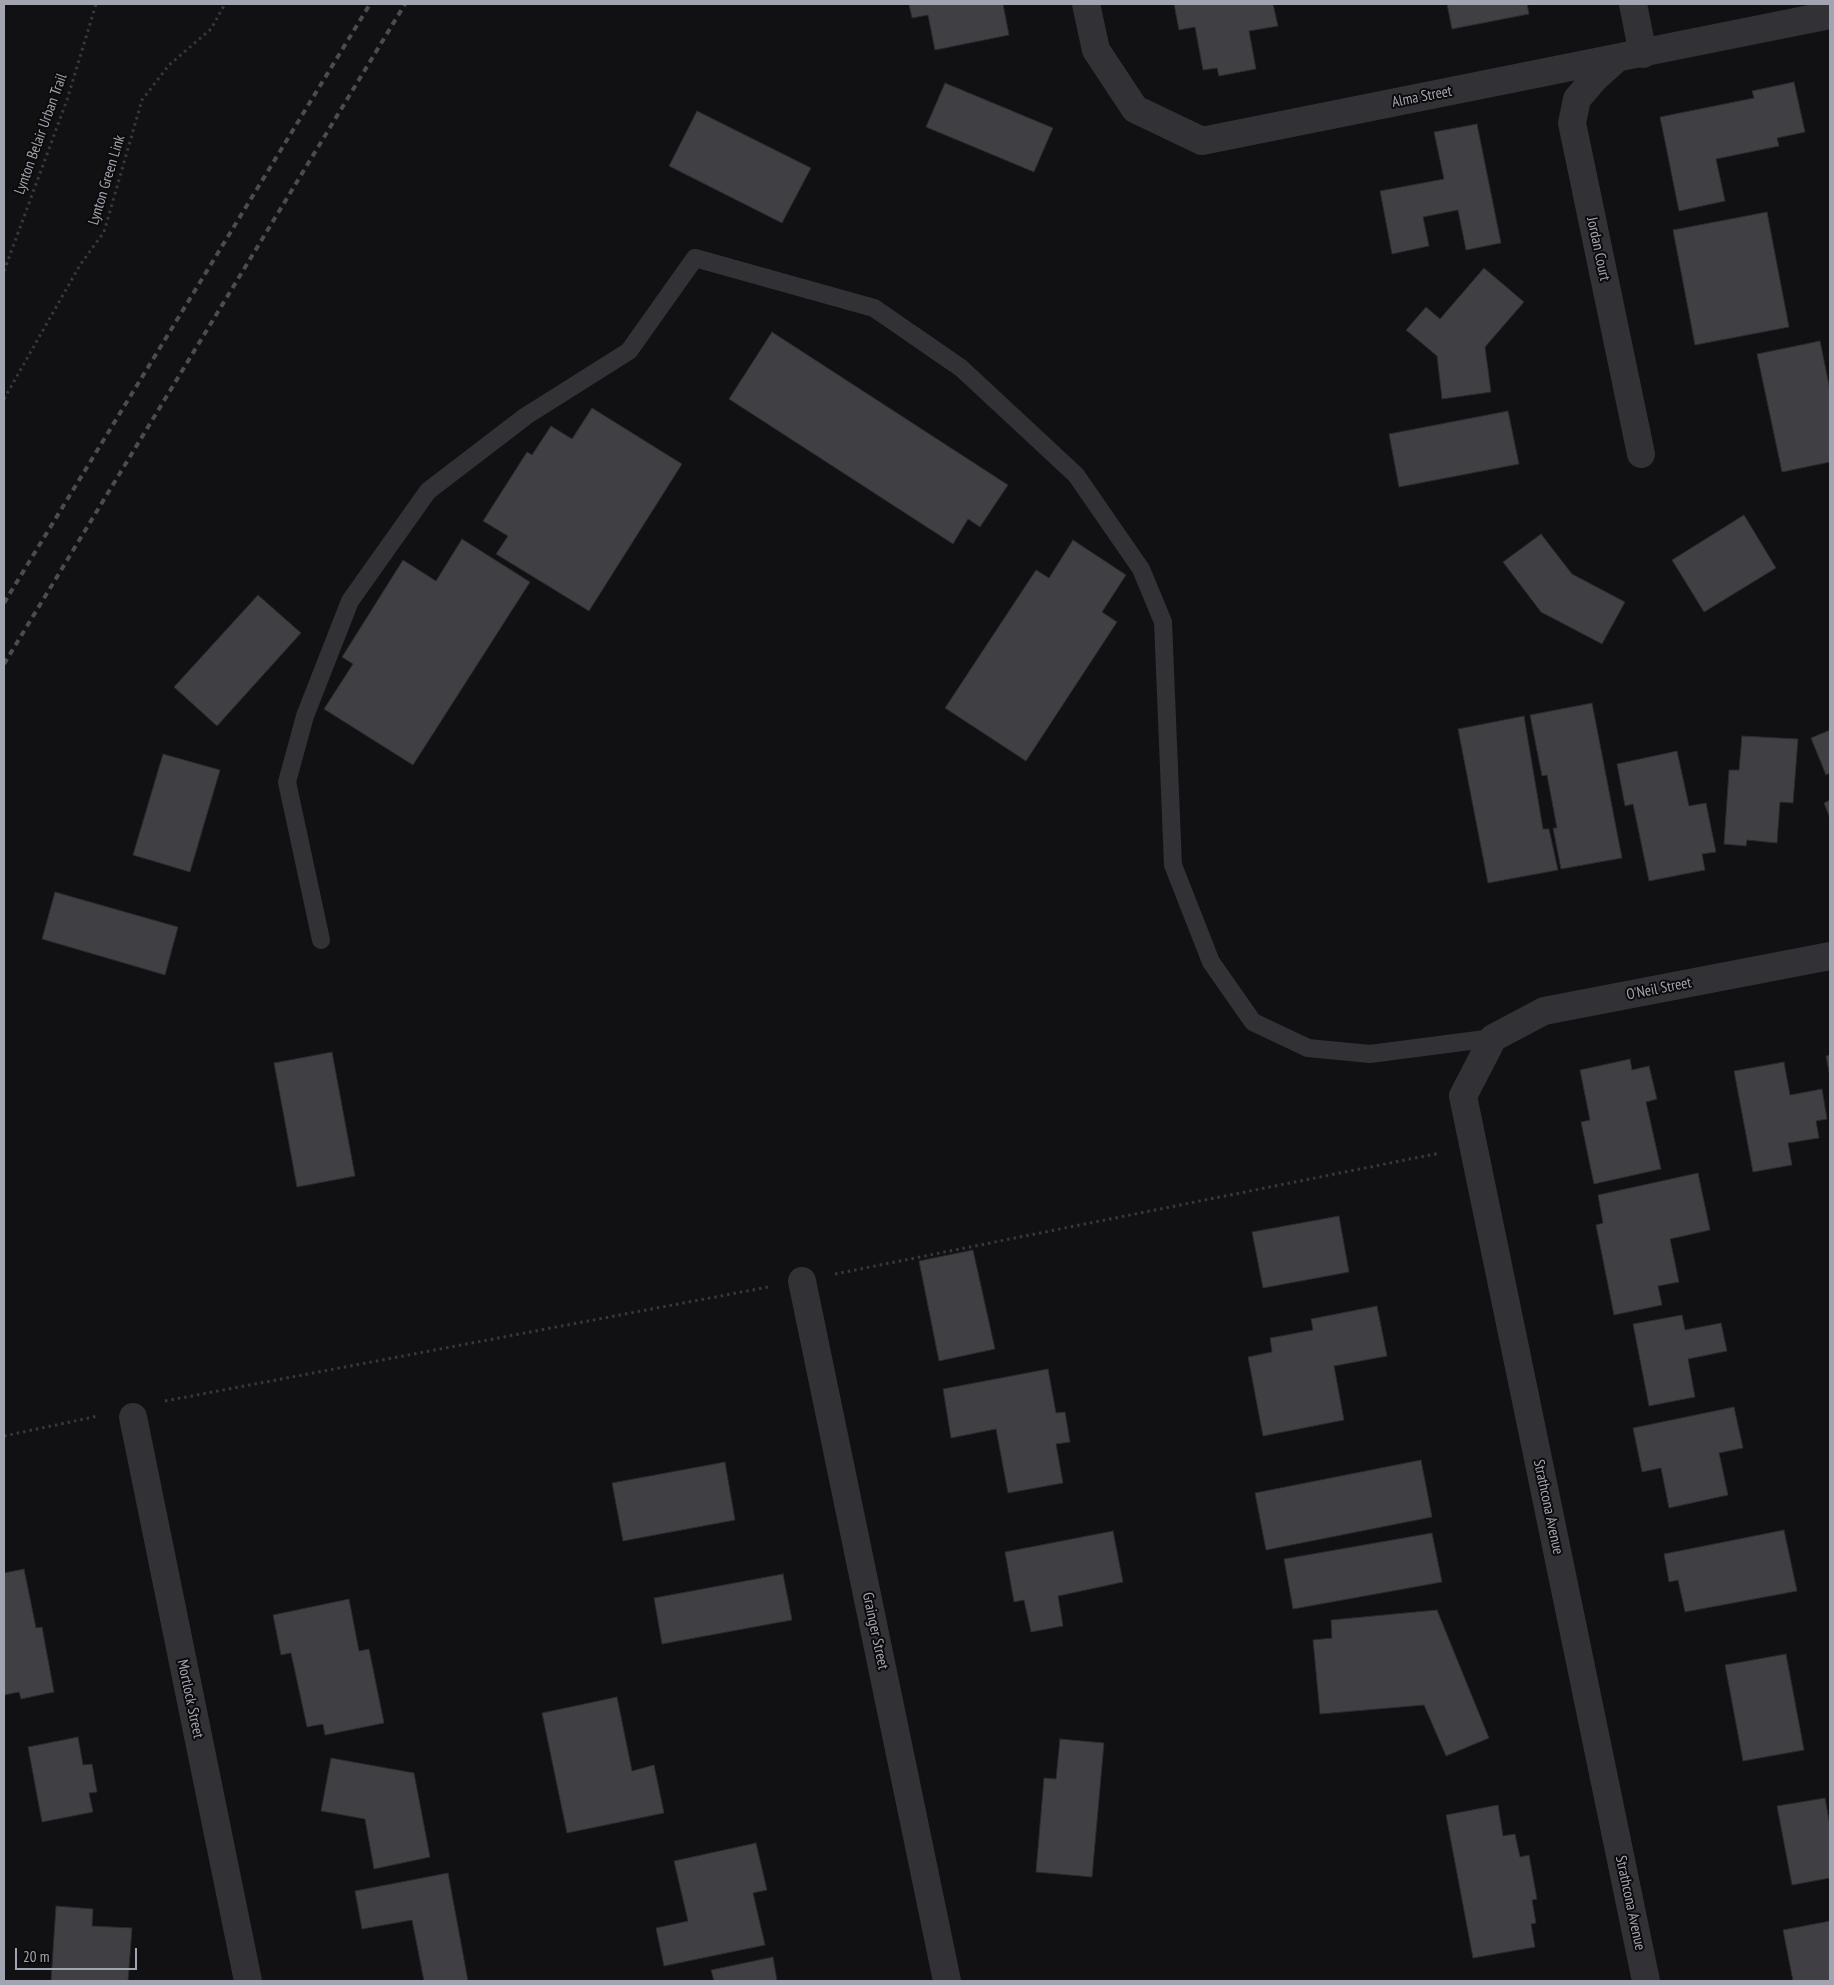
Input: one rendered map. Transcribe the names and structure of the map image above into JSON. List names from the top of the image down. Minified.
{"streets":{"street":["Alma Street","Jordan Court","O'Neil Street","Strathcona Avenue","Grainger Street","Mortlock Street"],"path":["Lynton Belair Urban Trail","Lynton Green Link"]},"crossings":[["Alma Street","Jordan Court"],["O'Neil Street","Strathcona Avenue"]],"scale_bar":"20 m"}
